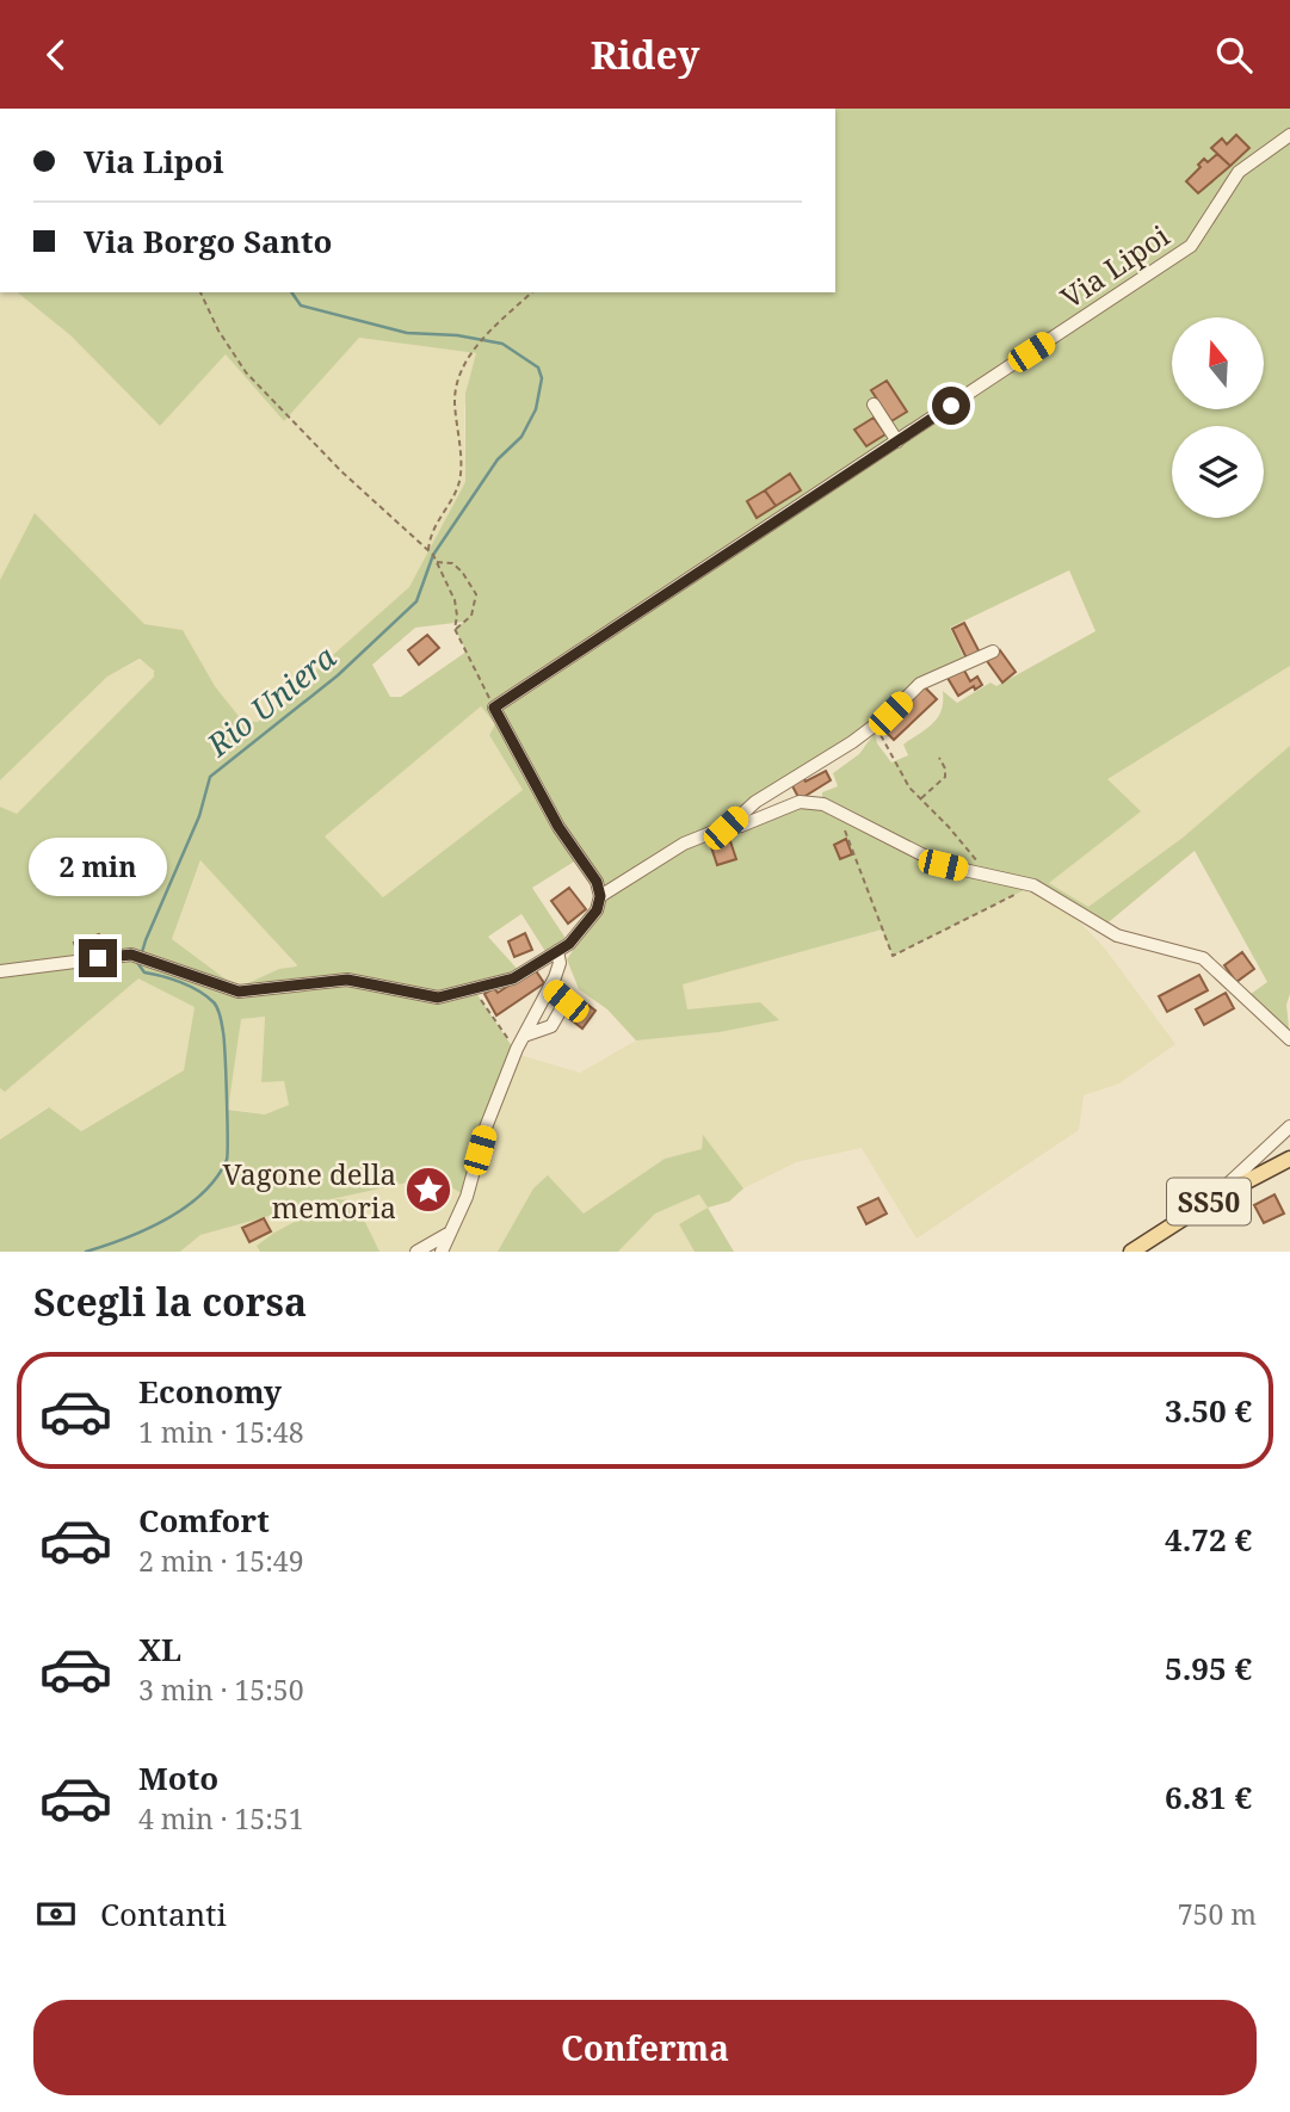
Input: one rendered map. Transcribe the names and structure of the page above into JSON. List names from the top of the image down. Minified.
{"streets":{"main road":["SS50"],"street":["Via Lipoi"]},"water":["Rio Uniera"],"places":{"place":["Vagone della memoria"]},"north":"top","page":{"header":"Ridey","banner":["Via Lipoi","Via Borgo Santo"],"bubble":"2 min","heading":"Scegli la corsa","list":[{"name":"Economy","note":"1 min · 15:48","value":"3.50 €"},{"name":"Comfort","note":"2 min · 15:49","value":"4.72 €"},{"name":"XL","note":"3 min · 15:50","value":"5.95 €"},{"name":"Moto","note":"4 min · 15:51","value":"6.81 €"}],"pay":["Contanti","750 m"],"buttons":"Conferma"}}
